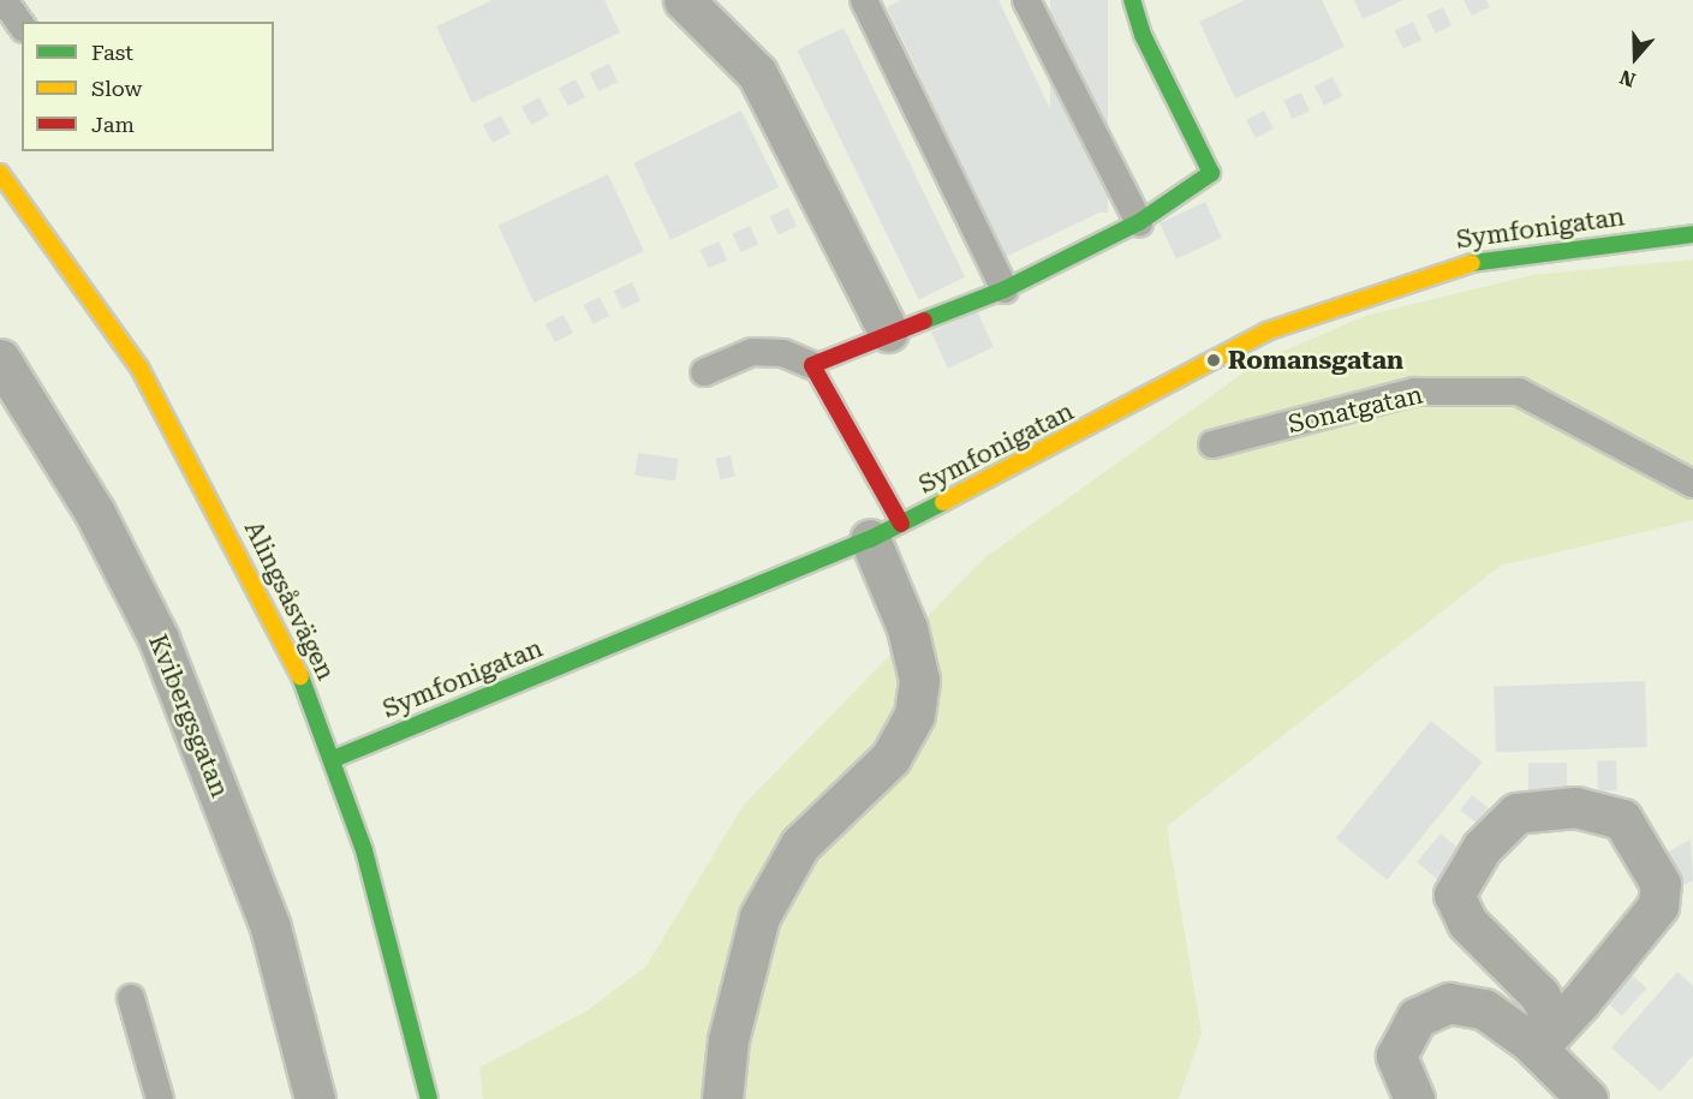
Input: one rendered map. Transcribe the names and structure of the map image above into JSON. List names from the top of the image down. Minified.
{"streets":{"street":["Symfonigatan","Alingsåsvägen","Kvibergsgatan"],"lane":["Sonatgatan"]},"crossings":[["Symfonigatan","Alingsåsvägen"]],"places":["Romansgatan"],"legend":["Fast","Slow","Jam"],"north":"bottom"}
